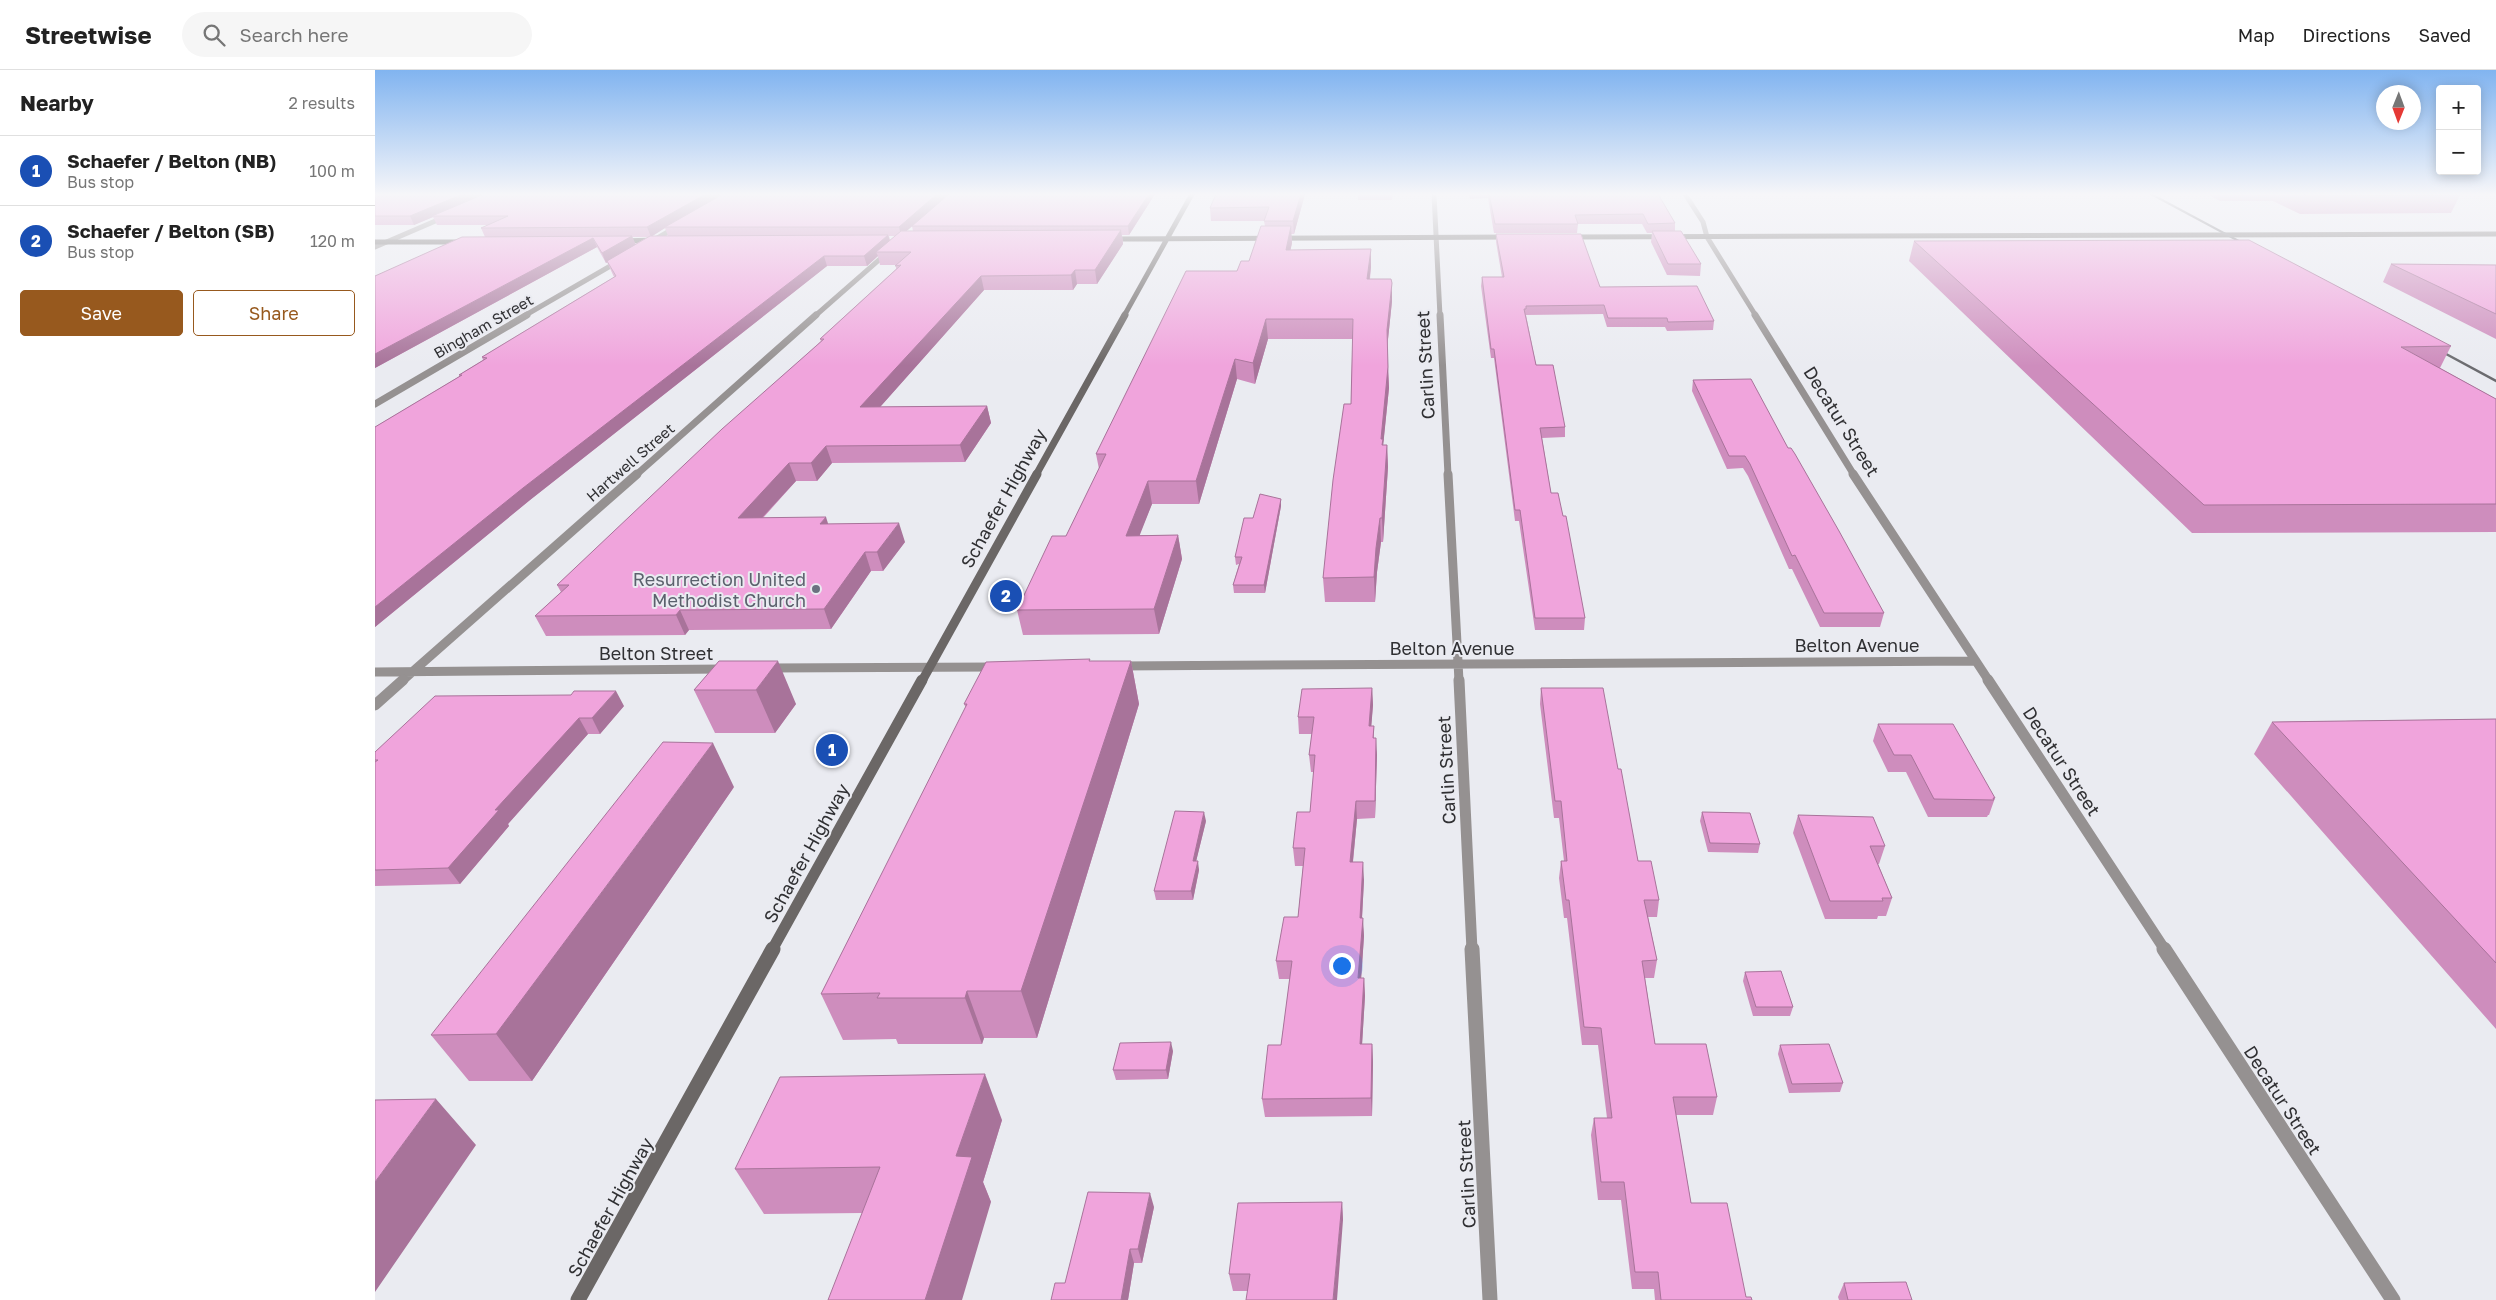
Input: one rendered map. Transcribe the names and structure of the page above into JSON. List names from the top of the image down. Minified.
{"streets":{"street":["Bingham Street","Carlin Street","Decatur Street","Hartwell Street","Schaefer Highway","Belton Avenue","Belton Street"]},"crossings":[["Carlin Street","Belton Avenue"],["Decatur Street","Belton Avenue"],["Hartwell Street","Belton Street"]],"places":["Resurrection United Methodist Church"],"north":"bottom","page":{"header":"Streetwise","search":"Search here","nav":["Map","Directions","Saved"],"heading":["Nearby","2 results"],"map_buttons":["+","−"],"list":[{"mark":"1","name":"Schaefer / Belton (NB)","note":"Bus stop","value":"100 m"},{"mark":"2","name":"Schaefer / Belton (SB)","note":"Bus stop","value":"120 m"}],"buttons":["Save","Share"],"pins":["2","1"]}}
